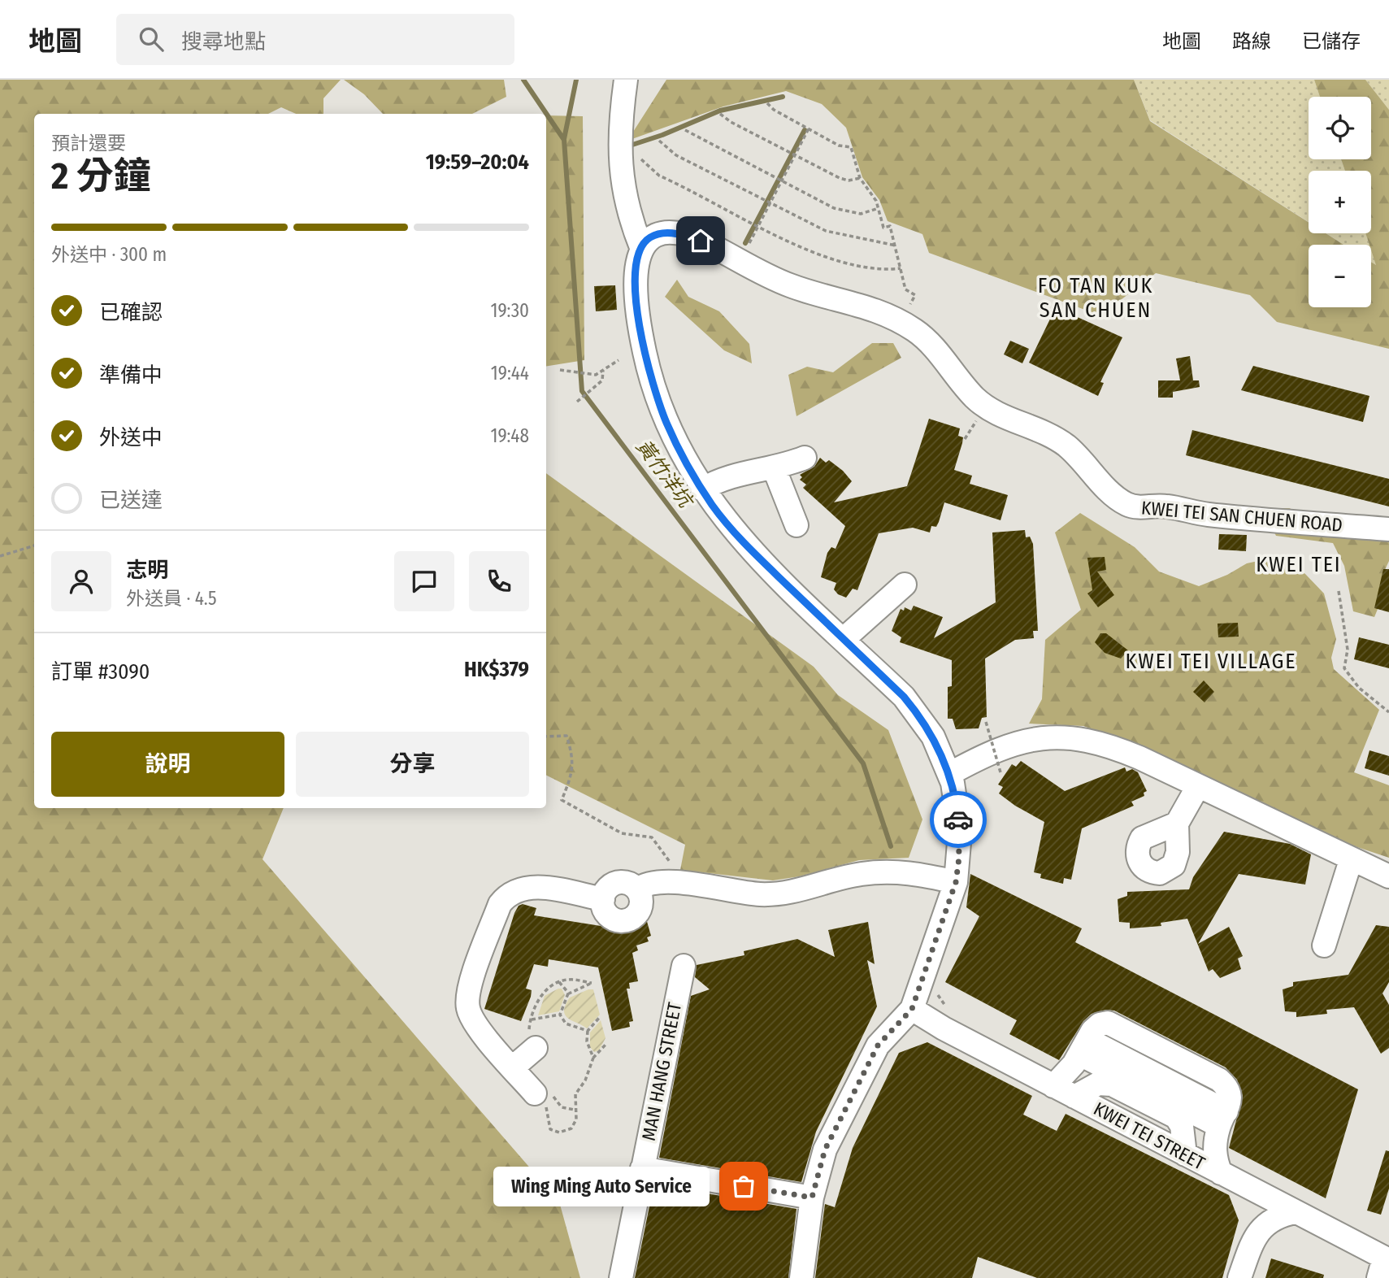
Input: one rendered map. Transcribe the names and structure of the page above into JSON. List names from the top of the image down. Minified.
{"streets":{"street":["KWEI TEI SAN CHUEN ROAD","MAN HANG STREET","KWEI TEI STREET"]},"districts":["FO TAN KUK SAN CHUEN","KWEI TEI","KWEI TEI VILLAGE"],"water":["黃竹洋坑"],"places":["Wing Ming Auto Service"],"page":{"header":"地圖","search":"搜尋地點","nav":["地圖","路線","已儲存"],"map_buttons":["+","−"],"heading":["2 分鐘","預計還要","19:59–20:04"],"panel":["志明","外送員 · 4.5","訂單 #3090","HK$379"],"bar":"外送中 · 300 m","list":[["已確認","19:30"],["準備中","19:44"],["外送中","19:48"],"已送達"],"buttons":["說明","分享"],"bubble":"Wing Ming Auto Service"}}
